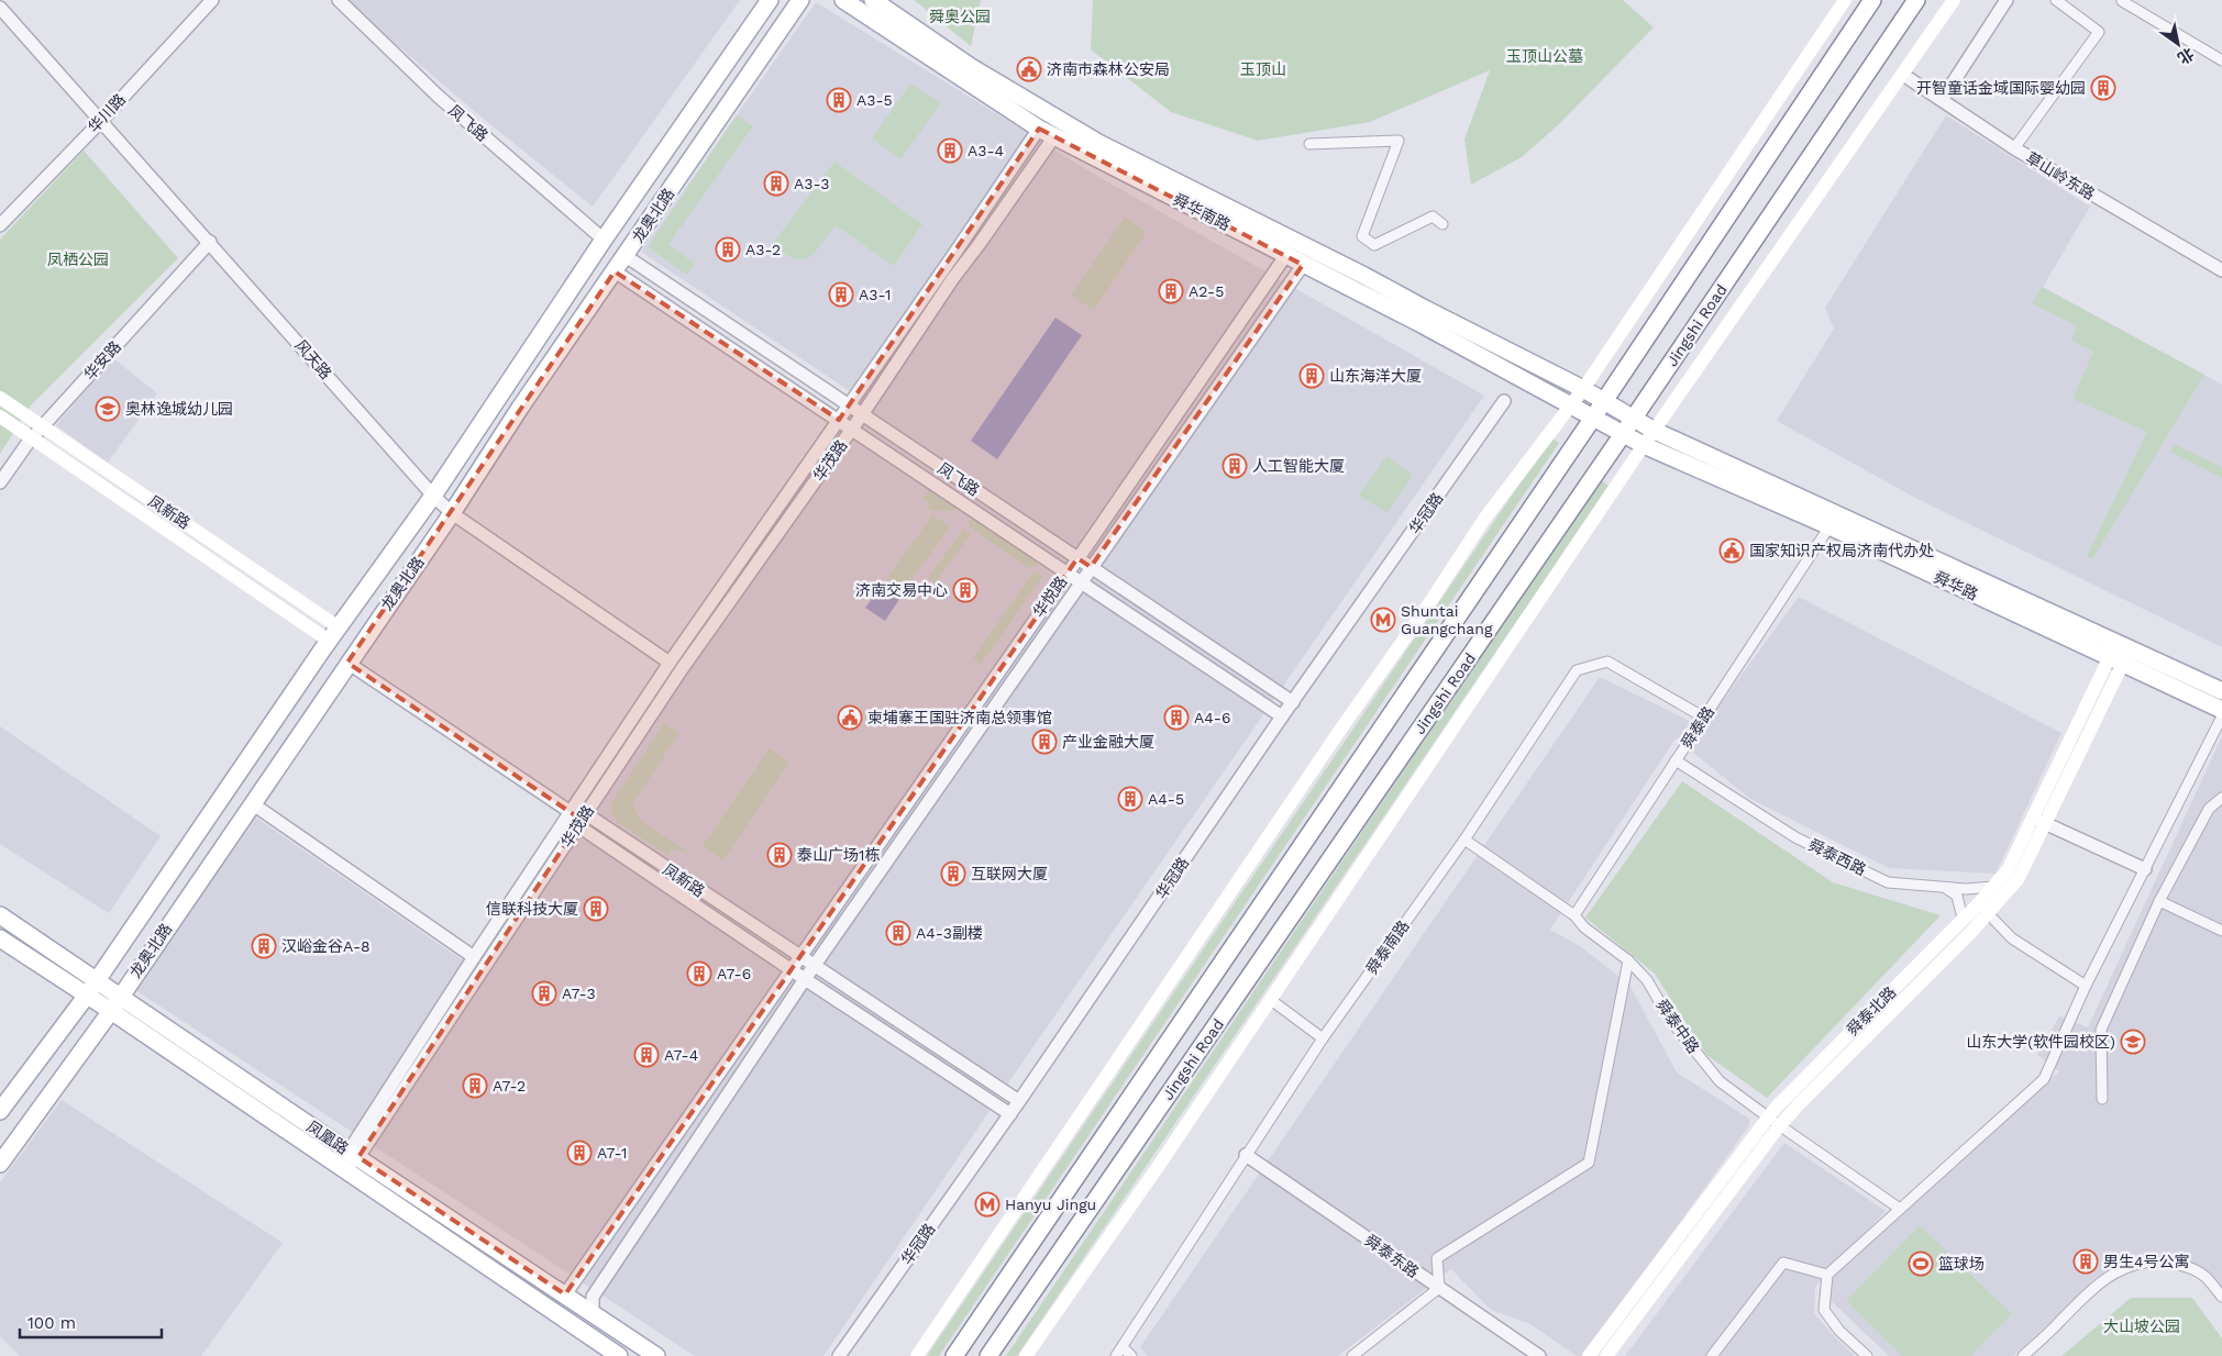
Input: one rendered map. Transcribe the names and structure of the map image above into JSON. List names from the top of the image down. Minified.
{"streets":{"main road":["舜华南路","龙奥北路","Jingshi Road","凤新路","舜华路","舜泰北路","凤凰路"],"street":["华川路","凤飞路","草山岭东路","风天路","华安路","华茂路","华冠路","华悦路","舜泰路","舜泰西路","舜泰南路","舜泰中路","舜泰东路"]},"crossings":[["华川路","风天路"],["凤飞路","龙奥北路"],["凤飞路","华茂路"],["凤飞路","华冠路"],["凤飞路","华悦路"],["草山岭东路","Jingshi Road"],["舜华南路","华茂路"],["舜华南路","舜华路"],["舜华南路","华悦路"],["龙奥北路","风天路"],["龙奥北路","凤新路"],["龙奥北路","凤凰路"],["Jingshi Road","舜华路"],["风天路","华安路"],["风天路","华茂路"],["华安路","凤新路"],["华茂路","凤新路"],["华茂路","凤凰路"],["凤新路","华冠路"],["凤新路","华悦路"],["舜华路","舜泰路"],["华悦路","凤凰路"],["舜泰路","舜泰西路"],["舜泰路","舜泰南路"],["舜泰路","舜泰中路"],["舜泰西路","舜泰北路"],["舜泰南路","舜泰东路"],["舜泰北路","舜泰中路"]],"parks":["舜奥公园","玉顶山公墓","玉顶山","凤栖公园","大山坡公园"],"places":{"public building":["济南市森林公安局","国家知识产权局济南代办处","柬埔寨王国驻济南总领事馆"],"building":["开智童话金域国际婴幼园","A3-5","A3-4","A3-3","A3-2","A2-5","A3-1","山东海洋大厦","人工智能大厦","济南交易中心","A4-6","产业金融大厦","A4-5","泰山广场1栋","互联网大厦","信联科技大厦","A4-3副楼","汉峪金谷A-8","A7-6","A7-3","A7-4","A7-2","A7-1","男生4号公寓"],"school or university":["奥林逸城幼儿园","山东大学(软件园校区)"],"metro station":["Shuntai Guangchang","Hanyu Jingu"],"sports":["篮球场"]},"scale_bar":"100 m","north":"bottom right"}
